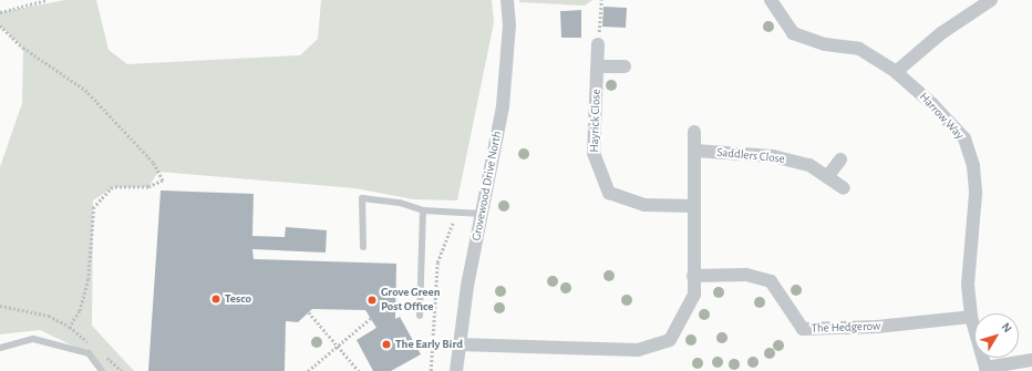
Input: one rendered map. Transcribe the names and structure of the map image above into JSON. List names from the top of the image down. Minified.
{"streets":{"street":["Harrow Way","Hayrick Close","Saddlers Close","Grovewood Drive North","The Hedgerow"]},"crossings":[["Harrow Way","The Hedgerow"]],"places":["Tesco","Grove Green Post Office","The Early Bird"],"north":"top right"}
